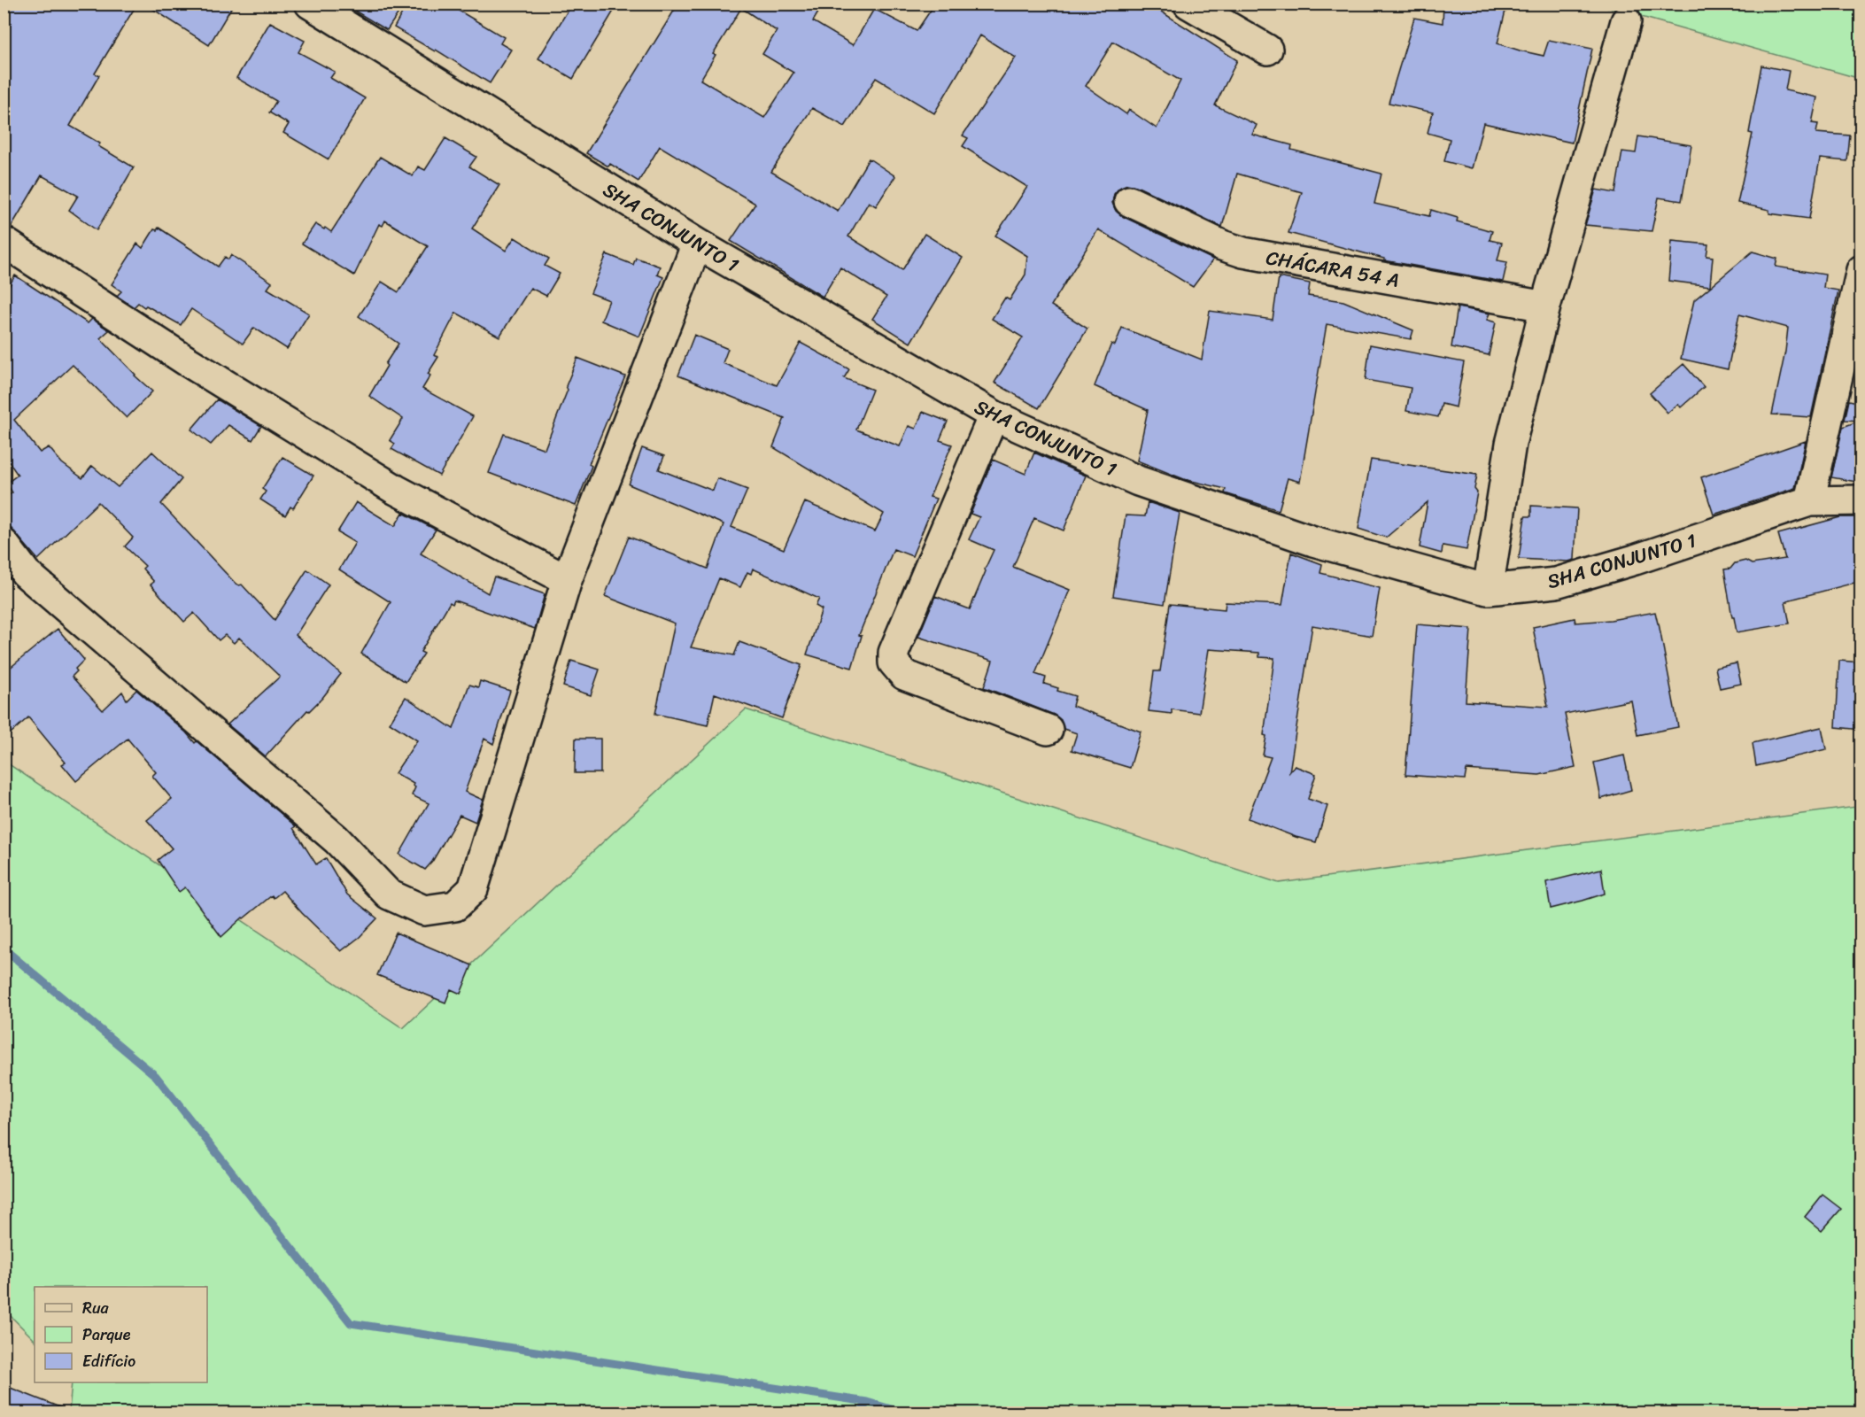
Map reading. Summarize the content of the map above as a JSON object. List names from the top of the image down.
{
  "streets": {
    "street": ["SHA CONJUNTO 1", "CHÁCARA 54 A"]
  },
  "legend": ["Rua", "Parque", "Edifício"]
}
